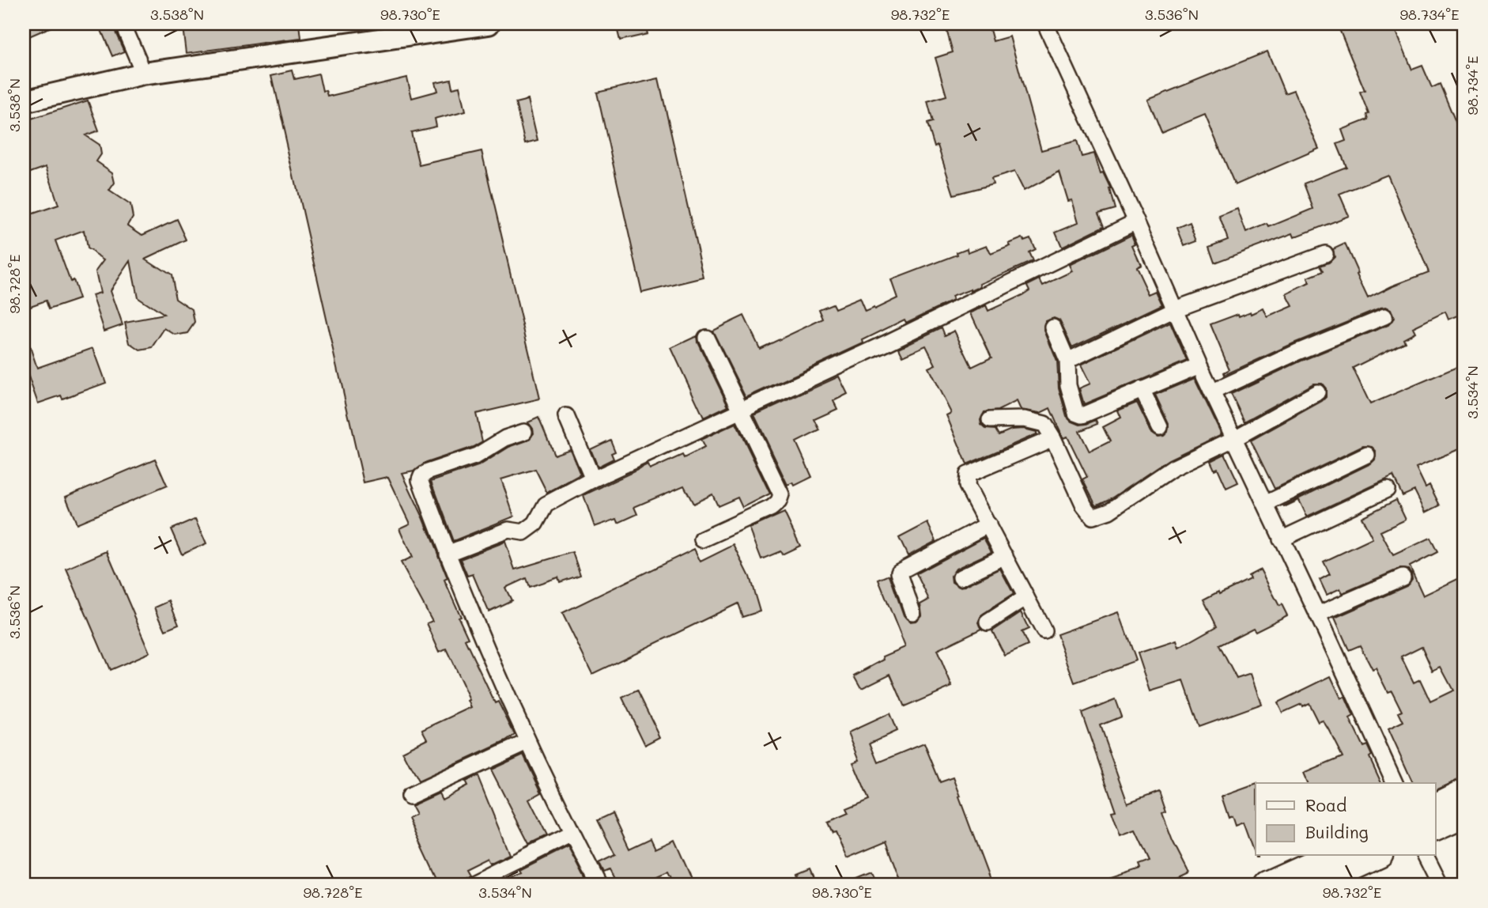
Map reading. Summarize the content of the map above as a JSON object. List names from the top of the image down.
{
  "legend": ["Road", "Building"],
  "coordinates": [
    "3.538°N",
    "98.730°E",
    "98.732°E",
    "3.536°N",
    "98.734°E",
    "98.728°E",
    "3.534°N"
  ]
}
